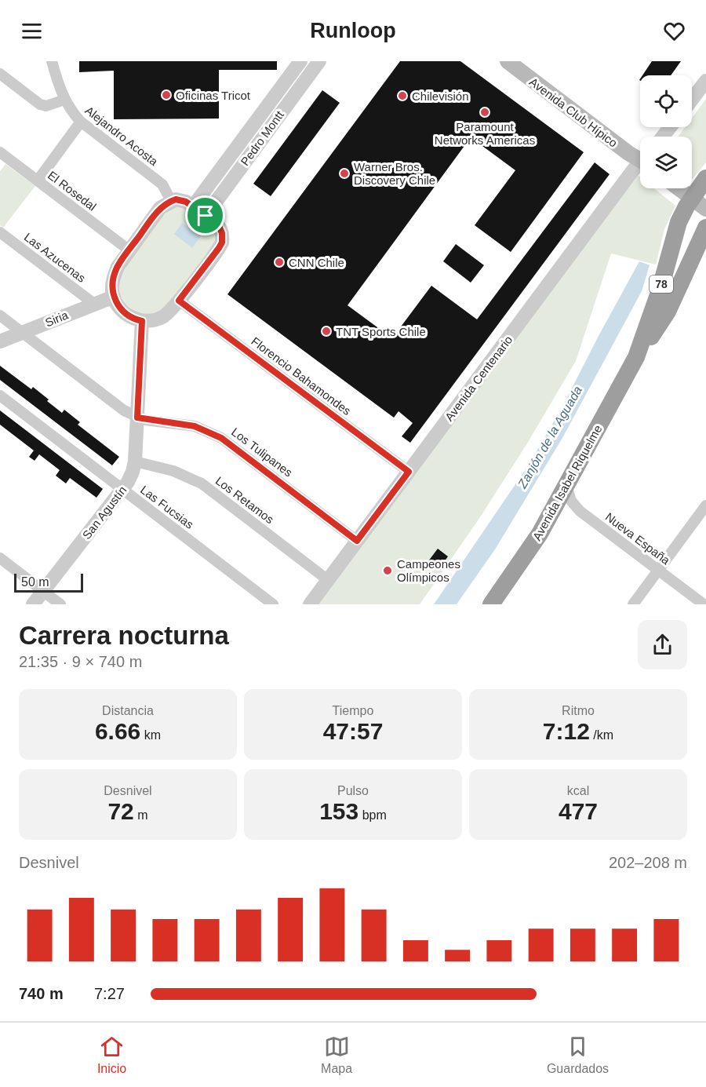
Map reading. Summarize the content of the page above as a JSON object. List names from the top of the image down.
{
  "streets": {
    "highway": ["78", "Avenida Isabel Riquelme"],
    "main road": ["Avenida Club Hípico"],
    "street": [
      "Alejandro Acosta",
      "Pedro Montt",
      "El Rosedal",
      "Las Azucenas",
      "Siria",
      "Florencio Bahamondes",
      "Avenida Centenario",
      "Los Tulipanes",
      "Los Retamos",
      "Las Fucsias",
      "San Agustín",
      "Nueva España"
    ]
  },
  "crossings": [
    ["Las Azucenas", "Siria"],
    ["Siria", "Los Tulipanes"],
    ["Florencio Bahamondes", "Avenida Centenario"],
    ["Avenida Centenario", "Los Tulipanes"],
    ["Avenida Centenario", "Los Retamos"],
    ["Los Tulipanes", "San Agustín"],
    ["Avenida Isabel Riquelme", "Nueva España"],
    ["Los Retamos", "San Agustín"],
    ["Las Fucsias", "San Agustín"]
  ],
  "water": ["Zanjón de la Aguada"],
  "places": [
    "Oficinas Tricot",
    "Chilevisión",
    "Paramount Networks Americas",
    "Warner Bros. Discovery Chile",
    "CNN Chile",
    "TNT Sports Chile",
    "Campeones Olímpicos"
  ],
  "scale_bar": "50 m",
  "page": {
    "header": "Runloop",
    "scale": "50 m",
    "heading": ["Carrera nocturna", "21:35 · 9 × 740 m"],
    "stats": [
      ["Distancia", "6.66 km"],
      ["Tiempo", "47:57"],
      ["Ritmo", "7:12 /km"],
      ["Desnivel", "72 m"],
      ["Pulso", "153 bpm"],
      ["kcal", "477"]
    ],
    "chart": ["Desnivel", "202–208 m"],
    "list": [
      {
        "name": "740 m",
        "note": "7:27"
      }
    ],
    "tabs": ["Inicio", "Mapa", "Guardados"]
  }
}
